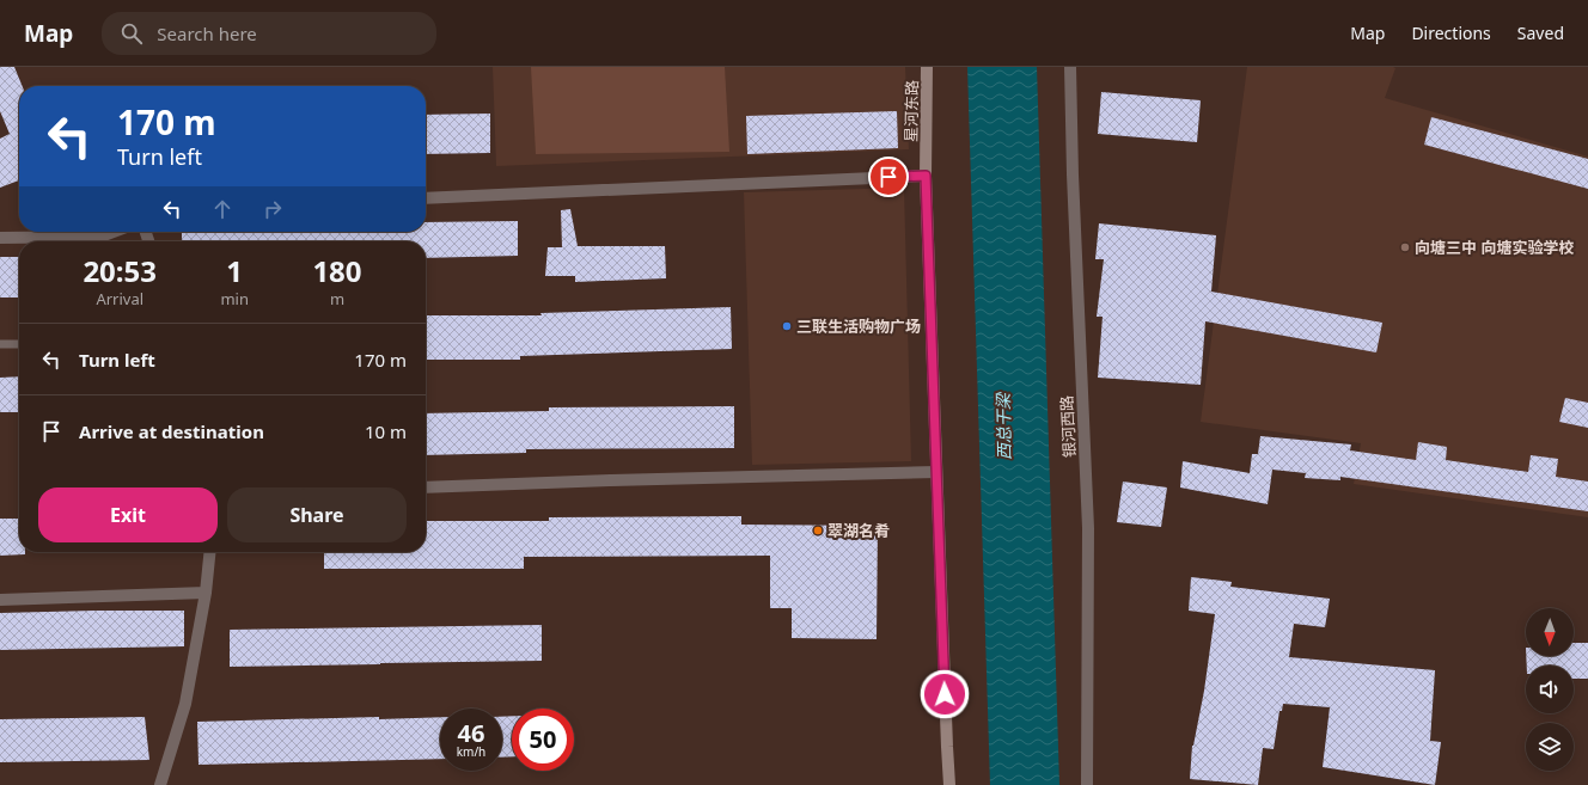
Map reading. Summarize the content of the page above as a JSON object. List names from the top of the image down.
{
  "streets": {
    "main road": ["星河东路"],
    "street": ["银河西路"]
  },
  "water": ["西总干梁"],
  "places": ["向塘三中 向塘实验学校", "三联生活购物广场", "翠湖名肴"],
  "north": "bottom",
  "page": {
    "header": "Map",
    "search": "Search here",
    "nav": ["Map", "Directions", "Saved"],
    "turn": ["170 m", "Turn left"],
    "eta": [
      "20:53",
      "Arrival",
      "1",
      "min",
      "180",
      "m"
    ],
    "list": [
      {
        "name": "Turn left",
        "value": "170 m"
      },
      {
        "name": "Arrive at destination",
        "value": "10 m"
      }
    ],
    "buttons": ["Exit", "Share"],
    "speed": "46 km/h",
    "limit": "50"
  }
}
